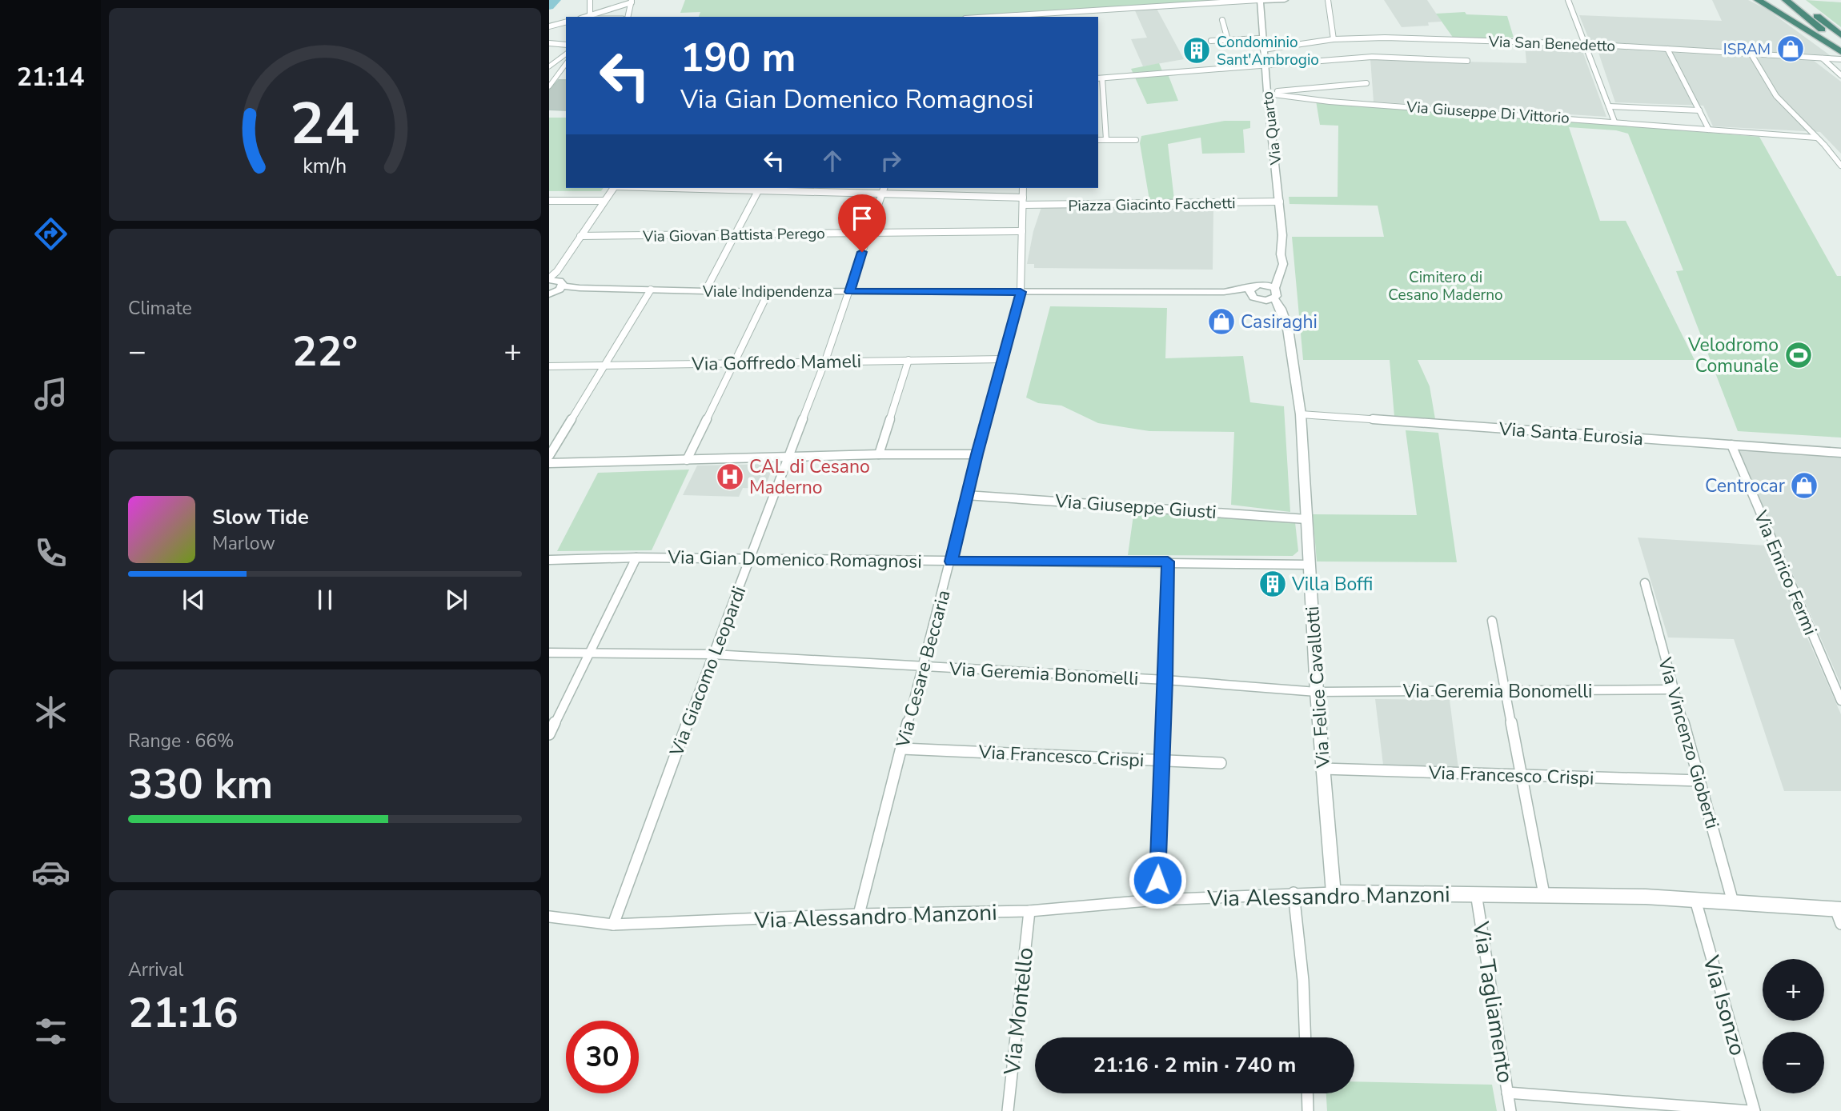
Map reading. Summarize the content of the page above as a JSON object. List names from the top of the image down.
{
  "streets": {
    "street": [
      "Via San Benedetto",
      "Via Giuseppe Di Vittorio",
      "Via Quarto",
      "Piazza Giacinto Facchetti",
      "Via Giovan Battista Perego",
      "Viale Indipendenza",
      "Via Goffredo Mameli",
      "Via Santa Eurosia",
      "Via Giuseppe Giusti",
      "Via Gian Domenico Romagnosi",
      "Via Enrico Fermi",
      "Via Cesare Beccaria",
      "Via Giacomo Leopardi",
      "Via Geremia Bonomelli",
      "Via Felice Cavallotti",
      "Via Vincenzo Gioberti",
      "Via Francesco Crispi",
      "Via Alessandro Manzoni",
      "Via Tagliamento",
      "Via Isonzo",
      "Via Montello"
    ]
  },
  "crossings": [
    ["Via San Benedetto", "Via Quarto"],
    ["Via Giuseppe Di Vittorio", "Via Quarto"],
    ["Via Quarto", "Piazza Giacinto Facchetti"],
    ["Via Quarto", "Via Felice Cavallotti"],
    ["Piazza Giacinto Facchetti", "Via Cesare Beccaria"],
    ["Piazza Giacinto Facchetti", "Via Giacomo Leopardi"],
    ["Via Giovan Battista Perego", "Via Cesare Beccaria"],
    ["Via Giovan Battista Perego", "Via Giacomo Leopardi"],
    ["Viale Indipendenza", "Via Cesare Beccaria"],
    ["Viale Indipendenza", "Via Giacomo Leopardi"],
    ["Via Goffredo Mameli", "Via Cesare Beccaria"],
    ["Via Goffredo Mameli", "Via Giacomo Leopardi"],
    ["Via Santa Eurosia", "Via Enrico Fermi"],
    ["Via Santa Eurosia", "Via Felice Cavallotti"],
    ["Via Giuseppe Giusti", "Via Cesare Beccaria"],
    ["Via Giuseppe Giusti", "Via Felice Cavallotti"],
    ["Via Gian Domenico Romagnosi", "Via Cesare Beccaria"],
    ["Via Gian Domenico Romagnosi", "Via Giacomo Leopardi"],
    ["Via Gian Domenico Romagnosi", "Via Felice Cavallotti"],
    ["Via Cesare Beccaria", "Via Geremia Bonomelli"],
    ["Via Cesare Beccaria", "Via Francesco Crispi"],
    ["Via Cesare Beccaria", "Via Alessandro Manzoni"],
    ["Via Giacomo Leopardi", "Via Geremia Bonomelli"],
    ["Via Giacomo Leopardi", "Via Alessandro Manzoni"],
    ["Via Geremia Bonomelli", "Via Felice Cavallotti"],
    ["Via Geremia Bonomelli", "Via Vincenzo Gioberti"],
    ["Via Felice Cavallotti", "Via Francesco Crispi"],
    ["Via Felice Cavallotti", "Via Alessandro Manzoni"],
    ["Via Vincenzo Gioberti", "Via Francesco Crispi"],
    ["Via Vincenzo Gioberti", "Via Alessandro Manzoni"],
    ["Via Alessandro Manzoni", "Via Tagliamento"],
    ["Via Alessandro Manzoni", "Via Isonzo"],
    ["Via Alessandro Manzoni", "Via Montello"]
  ],
  "parks": ["Cimitero di Cesano Maderno"],
  "places": {
    "shop": ["ISRAM", "Casiraghi", "Centrocar"],
    "building": ["Condominio Sant'Ambrogio", "Villa Boffi"],
    "sports": ["Velodromo Comunale"],
    "hospital": ["CAL di Cesano Maderno"]
  },
  "page": {
    "tabs": "21:14",
    "turn": ["190 m", "Via Gian Domenico Romagnosi"],
    "tile": [
      "Climate",
      ["Range · 66%", "330 km"],
      ["Arrival", "21:16"]
    ],
    "heat": ["−", "22°", "+"],
    "song": ["Slow Tide", "Marlow"],
    "map_buttons": ["+", "−"],
    "limit": "30",
    "trip": "21:16 · 2 min · 740 m",
    "gauge": ["24", "km/h"]
  }
}
